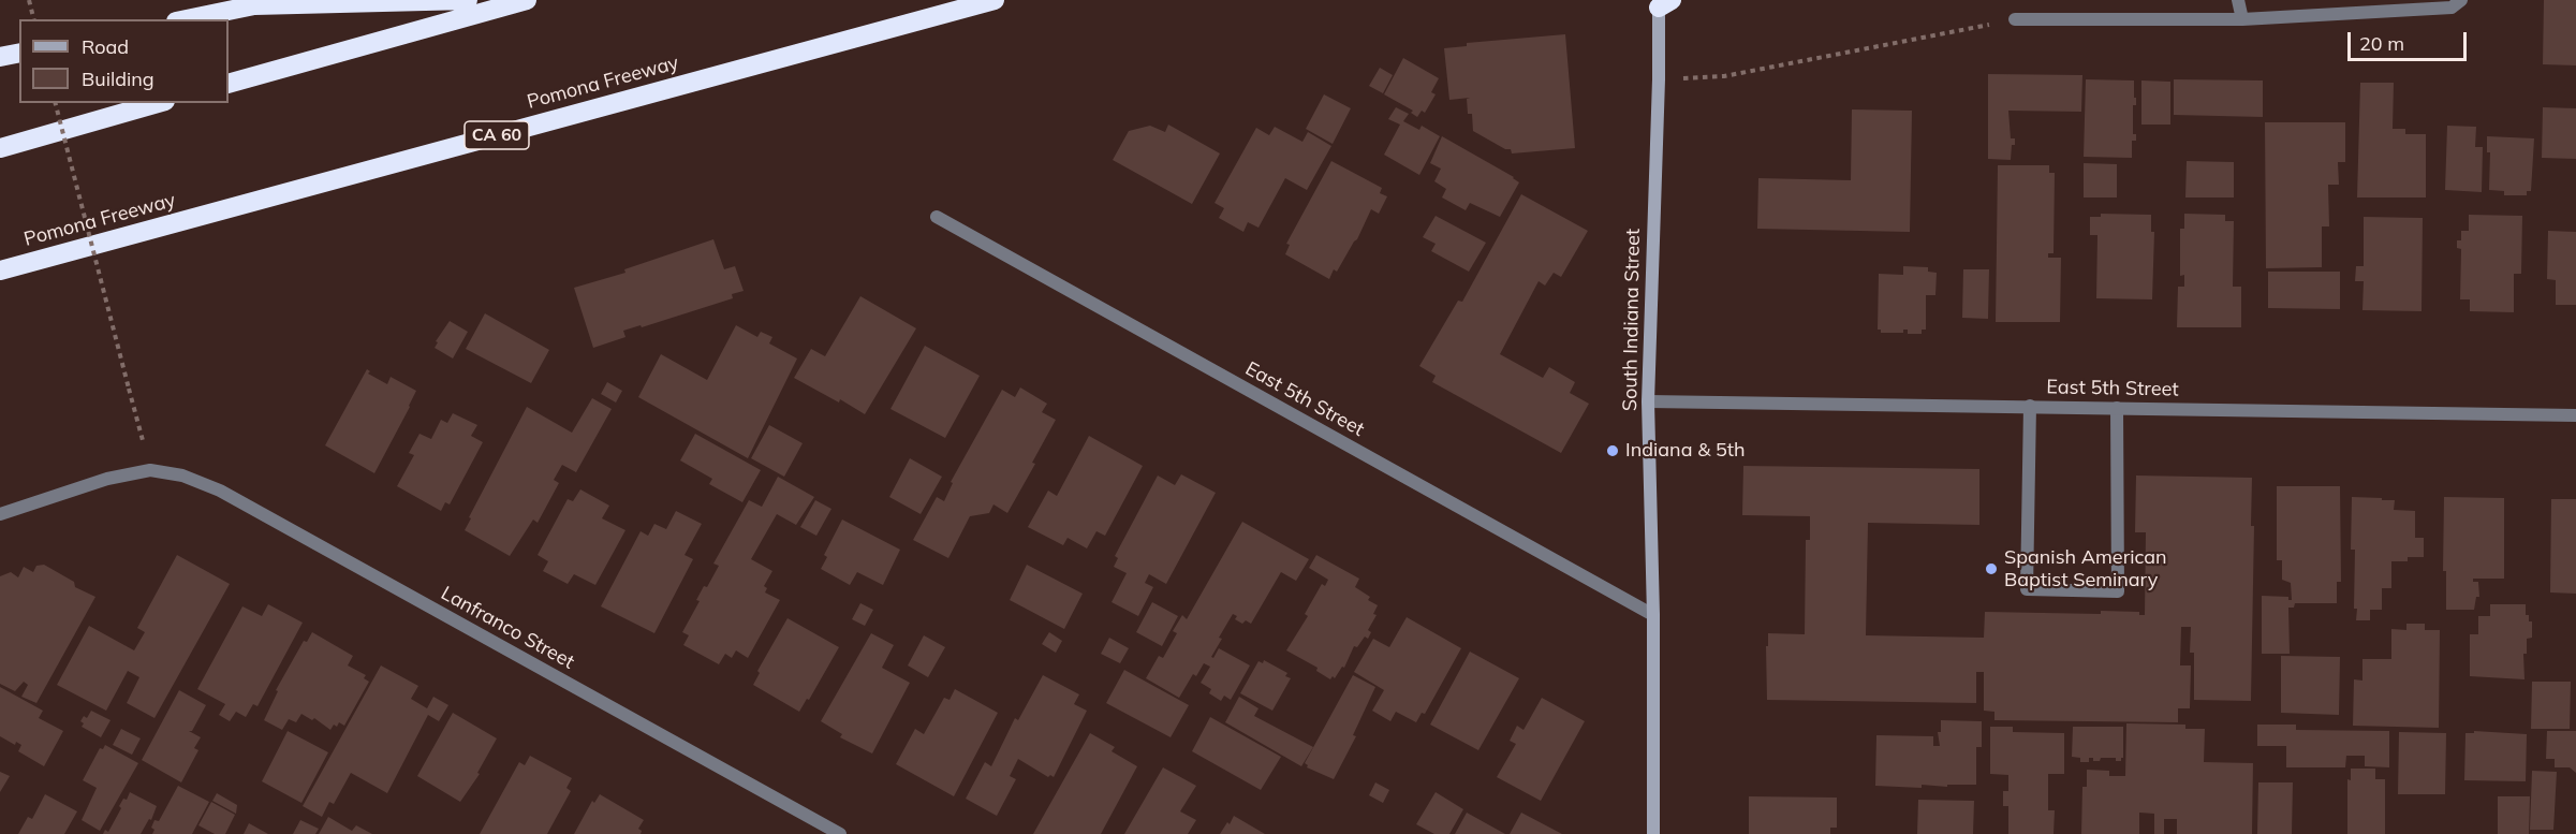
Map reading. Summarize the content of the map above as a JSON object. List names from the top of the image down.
{
  "streets": {
    "highway": ["Pomona Freeway", "CA 60"],
    "main road": ["South Indiana Street"],
    "street": ["East 5th Street", "Lanfranco Street"]
  },
  "crossings": [
    ["South Indiana Street", "East 5th Street"]
  ],
  "places": ["Indiana & 5th", "Spanish American Baptist Seminary"],
  "legend": ["Road", "Building"],
  "scale_bar": "20 m"
}
